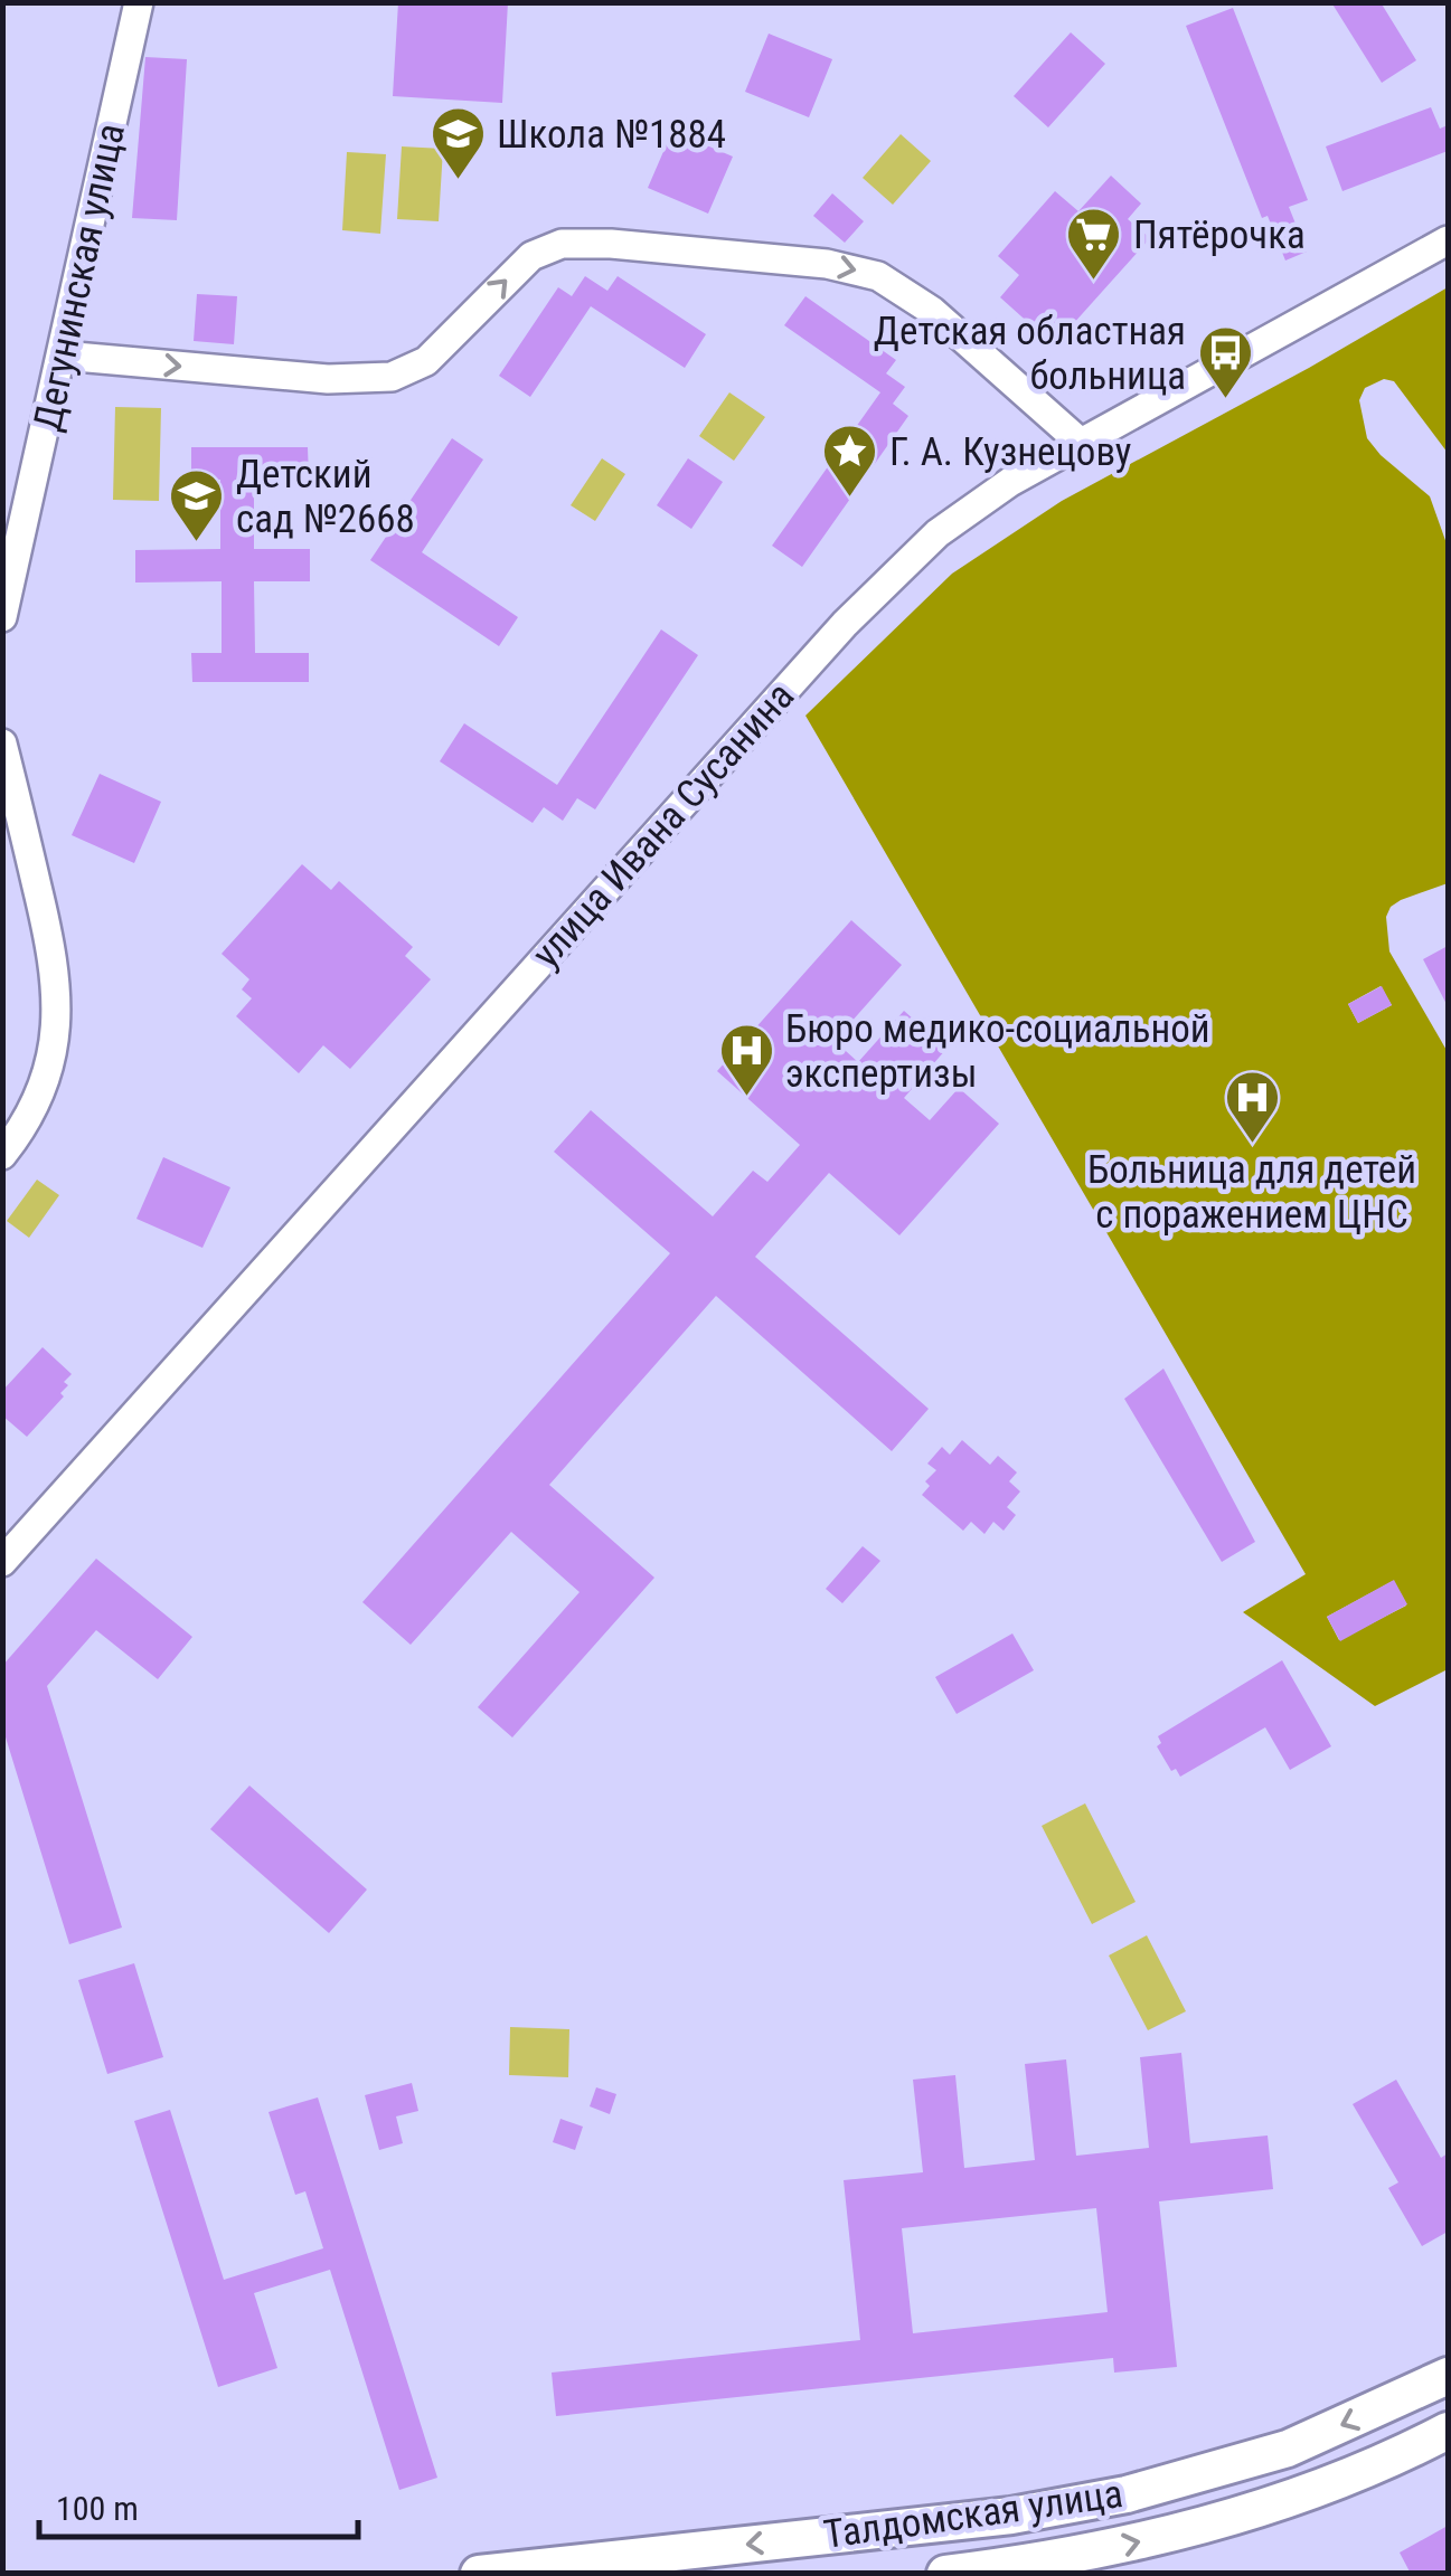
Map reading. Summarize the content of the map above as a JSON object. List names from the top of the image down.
{
  "streets": {
    "main road": ["Талдомская улица"],
    "street": ["Дегунинская улица", "улица Ивана Сусанина"]
  },
  "places": {
    "school or university": ["Школа №1884", "Детский сад №2668"],
    "supermarket": ["Пятёрочка"],
    "bus stop": ["Детская областная больница"],
    "place": ["Г. А. Кузнецову"],
    "hospital": ["Бюро медико-социальной экспертизы", "Больница для детей с поражением ЦНС"]
  },
  "scale_bar": "100 m"
}
